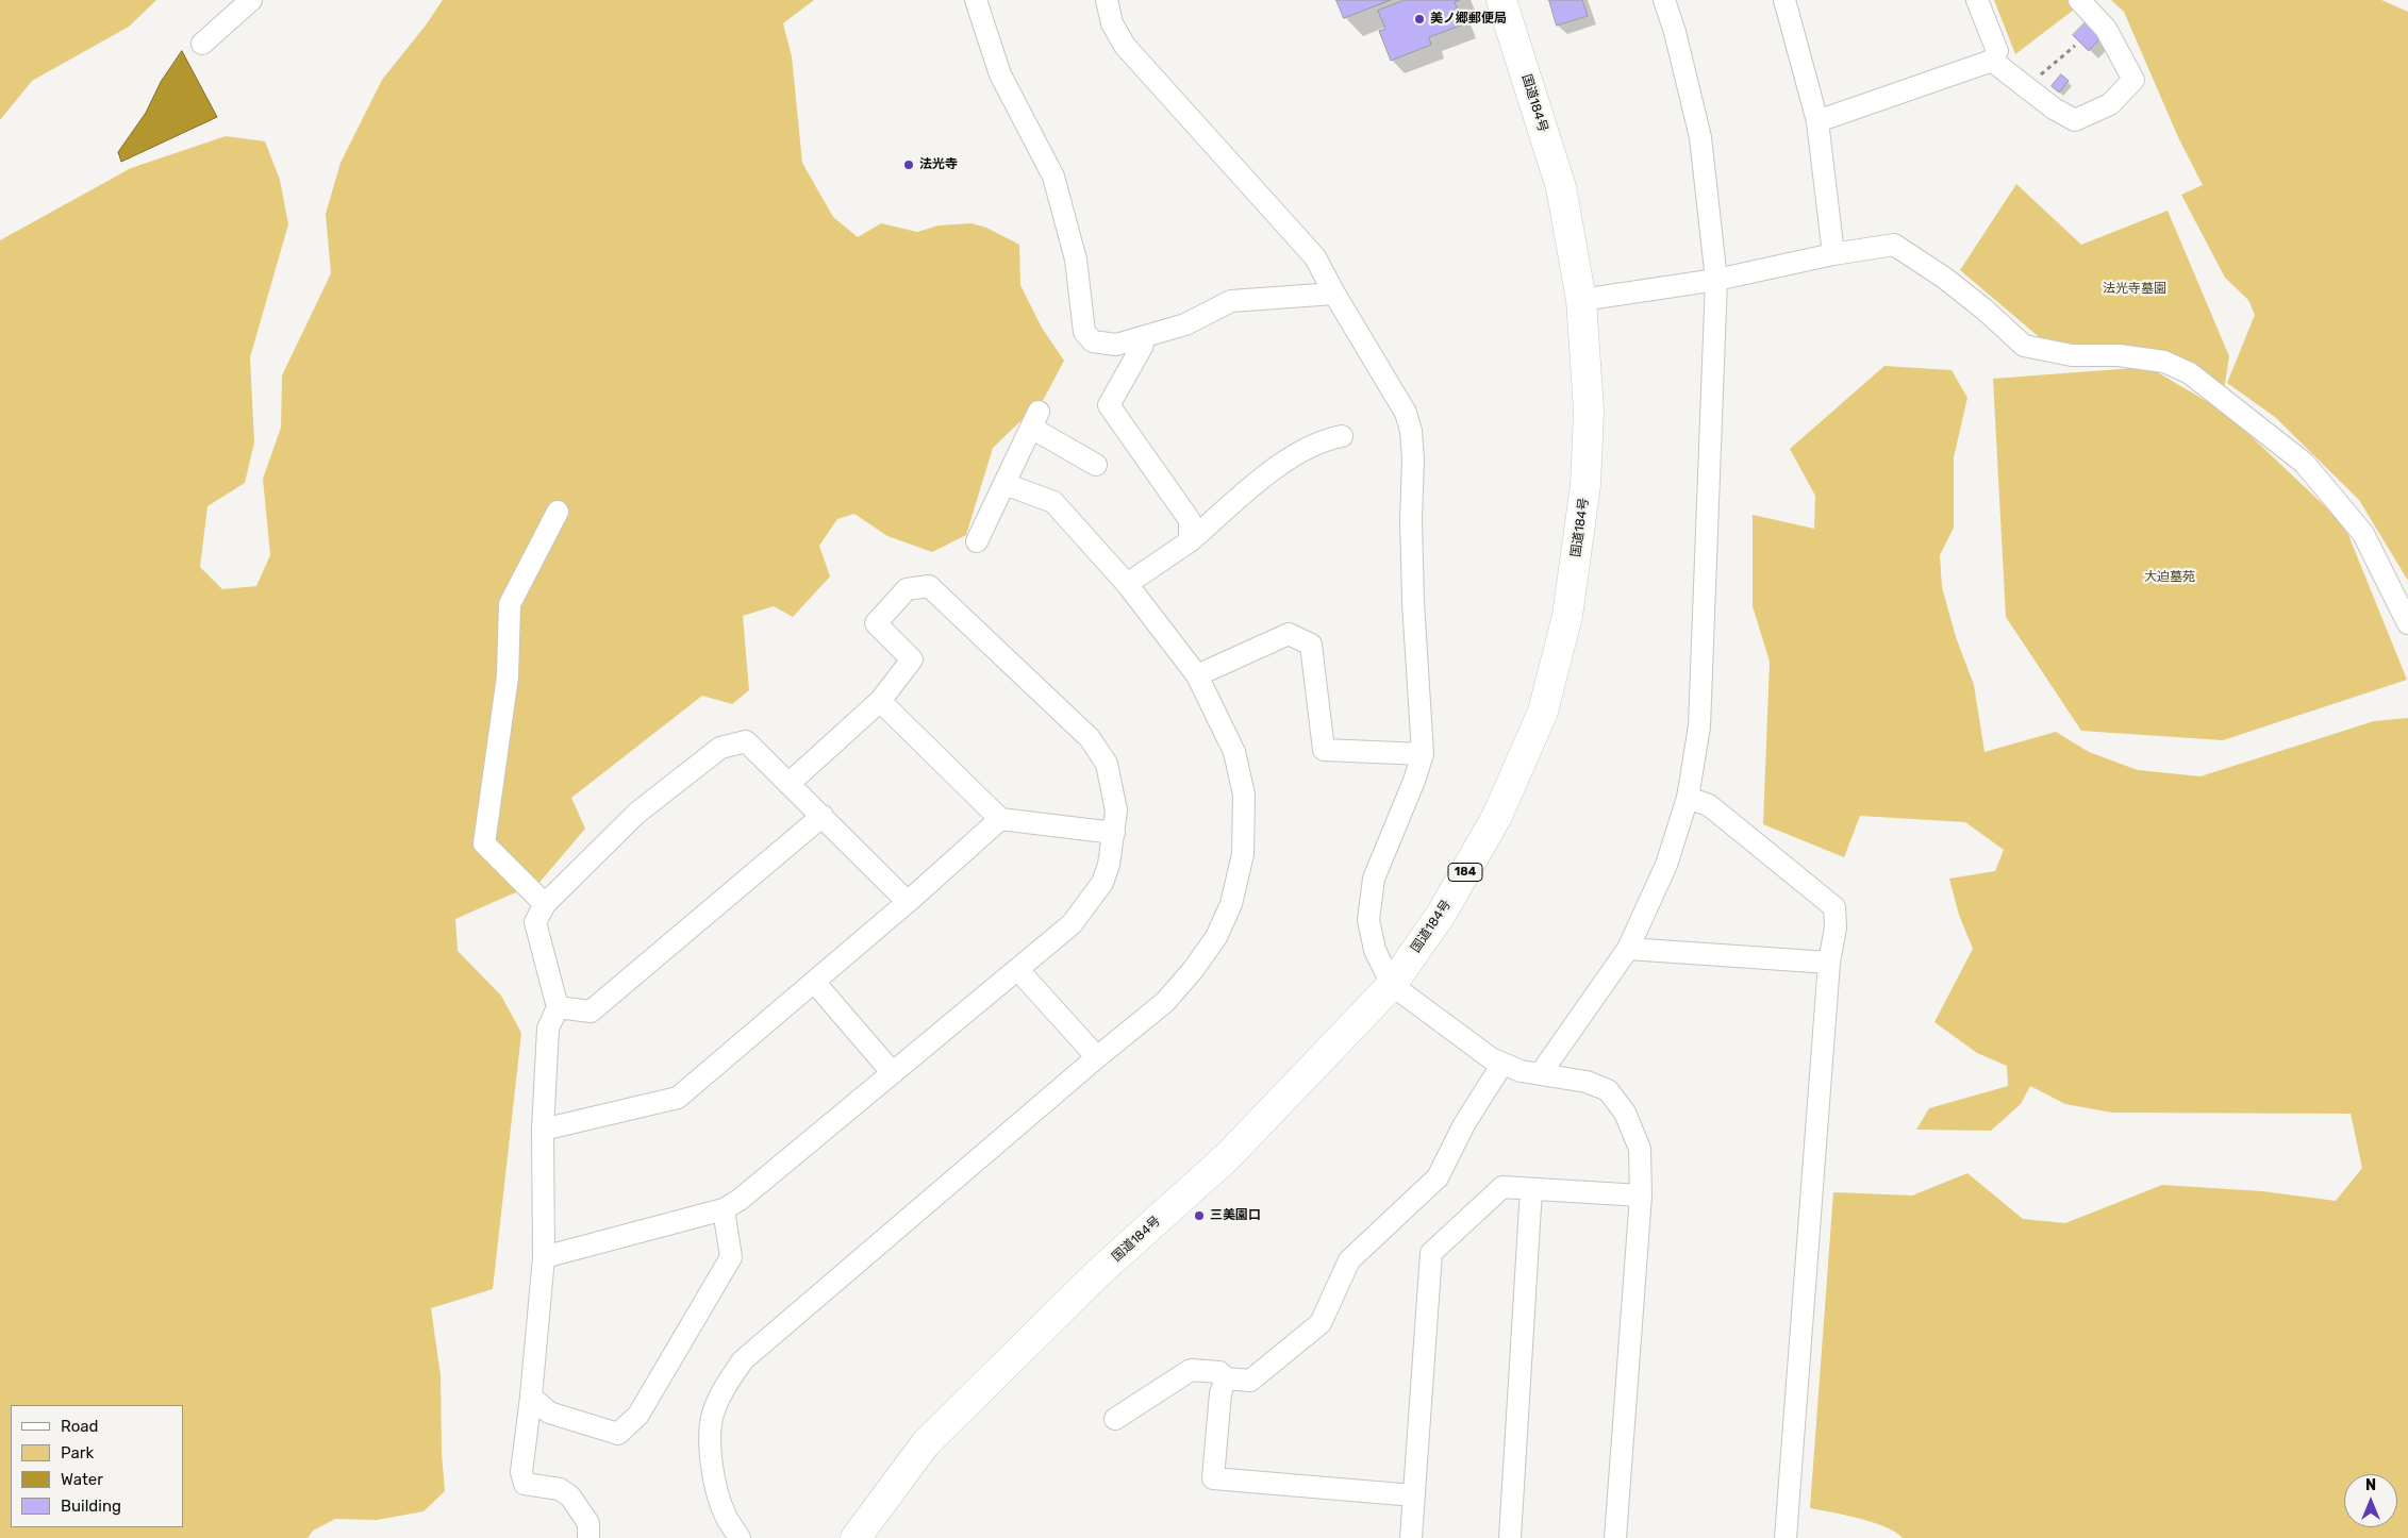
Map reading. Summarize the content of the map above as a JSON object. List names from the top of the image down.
{
  "streets": {
    "highway": ["国道184号", "184"]
  },
  "parks": ["法光寺墓園", "大迫墓苑"],
  "places": ["美ノ郷郵便局", "法光寺", "三美園口"],
  "legend": [
    "Road",
    "Park",
    "Water",
    "Building"
  ],
  "north": "top"
}
